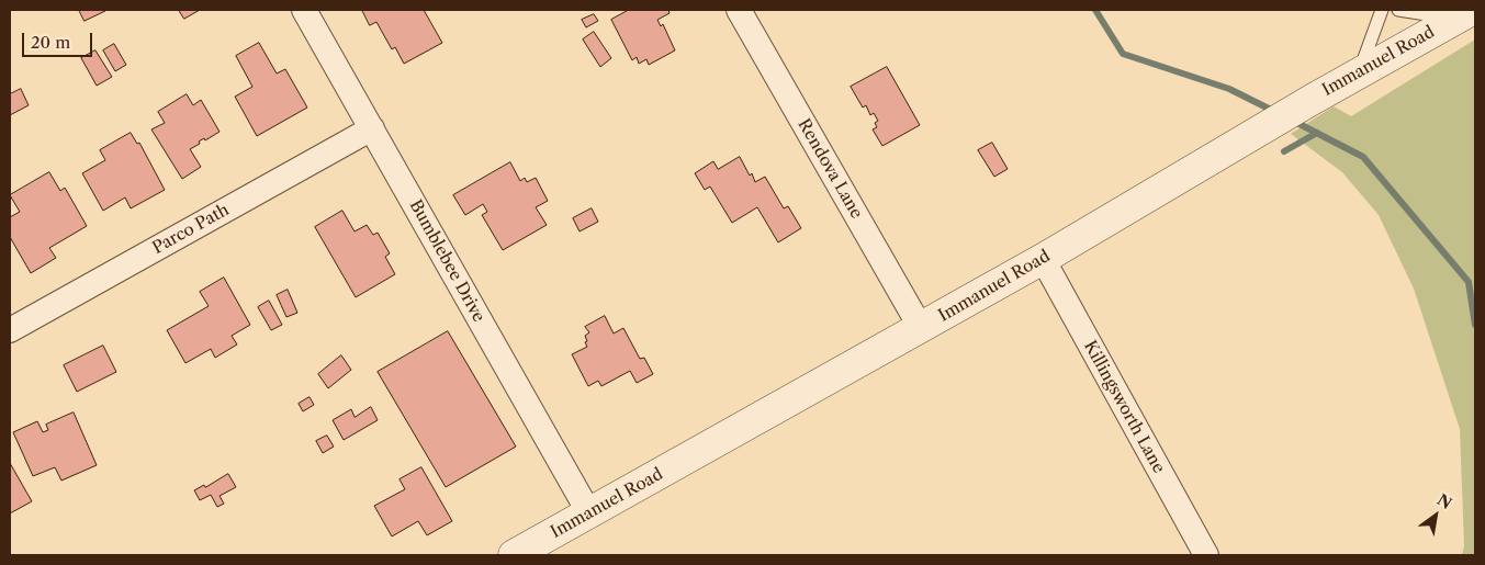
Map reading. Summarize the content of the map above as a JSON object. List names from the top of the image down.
{
  "streets": {
    "street": [
      "Immanuel Road",
      "Rendova Lane",
      "Parco Path",
      "Bumblebee Drive",
      "Killingsworth Lane"
    ]
  },
  "crossings": [
    ["Immanuel Road", "Rendova Lane"],
    ["Immanuel Road", "Bumblebee Drive"],
    ["Immanuel Road", "Killingsworth Lane"],
    ["Parco Path", "Bumblebee Drive"]
  ],
  "scale_bar": "20 m",
  "north": "top right"
}
